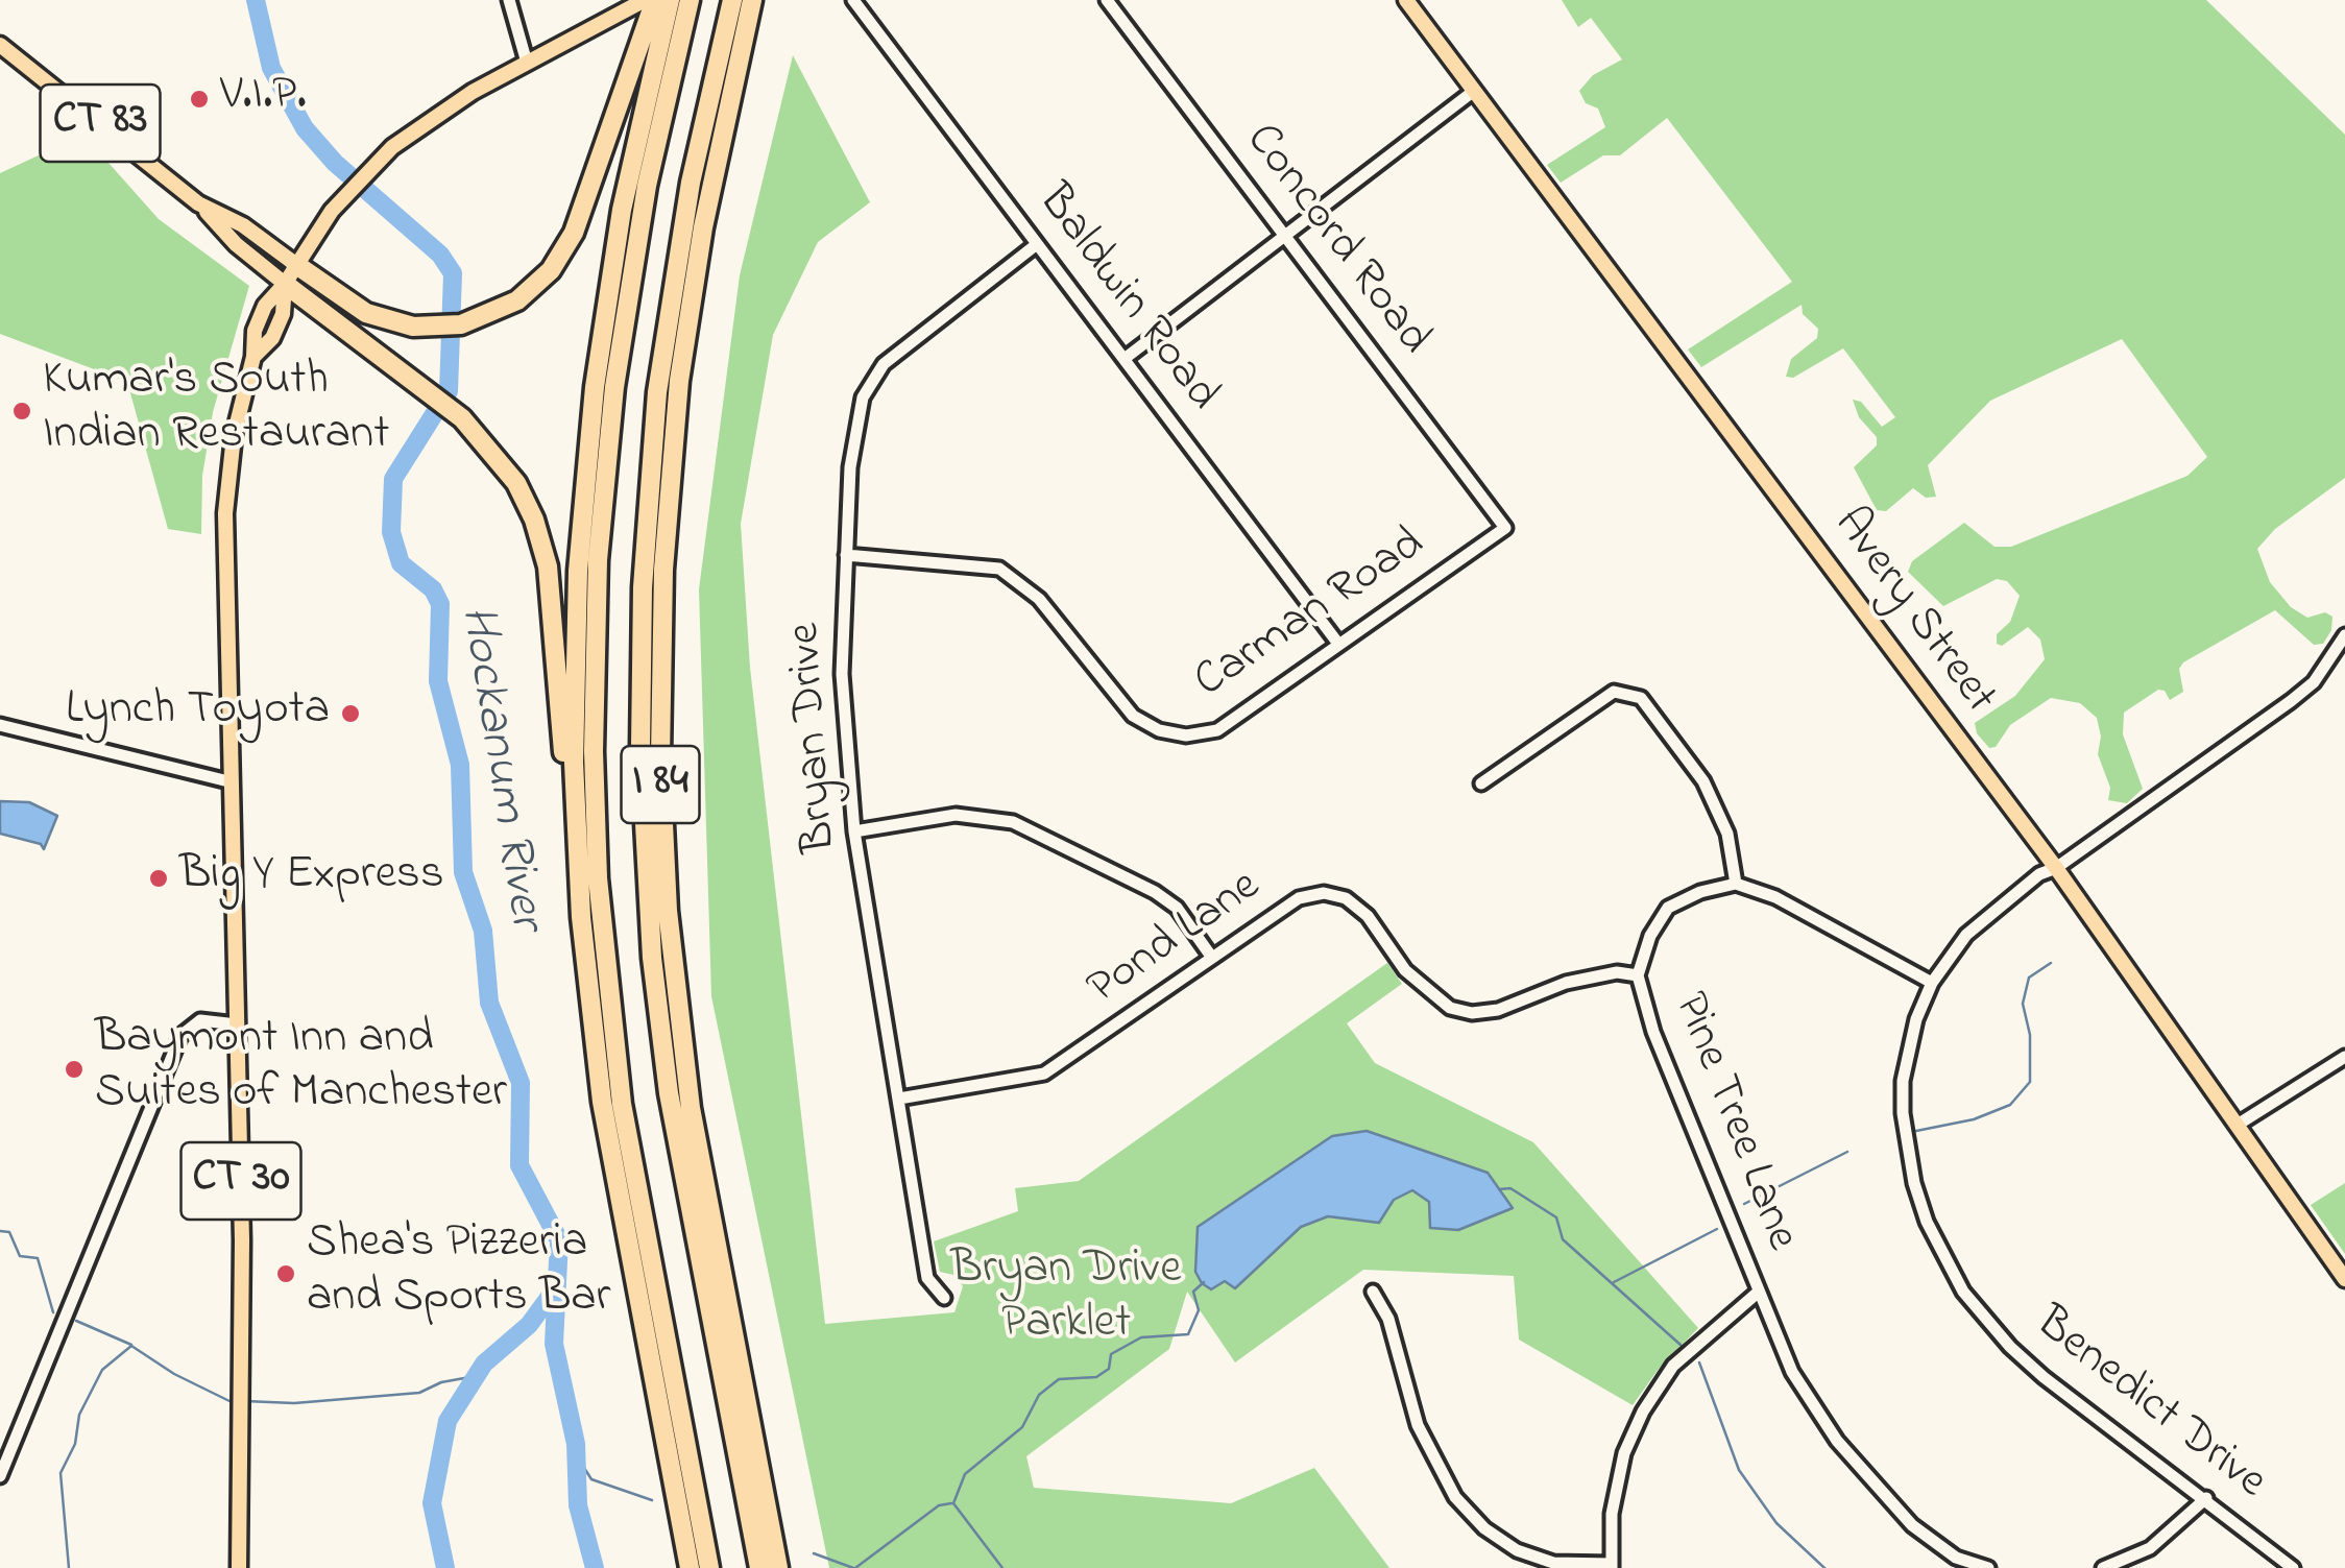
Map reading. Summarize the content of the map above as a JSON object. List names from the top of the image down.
{
  "streets": {
    "highway": ["I 84"],
    "main road": ["CT 83", "Avery Street", "CT 30"],
    "street": [
      "Concord Road",
      "Baldwin Road",
      "Carman Road",
      "Bryan Drive",
      "Pond Lane",
      "Pine Tree Lane",
      "Benedict Drive"
    ]
  },
  "crossings": [
    ["CT 83", "CT 30"],
    ["Concord Road", "Carman Road"],
    ["Baldwin Road", "Carman Road"],
    ["Baldwin Road", "Bryan Drive"],
    ["Avery Street", "Benedict Drive"],
    ["Carman Road", "Bryan Drive"],
    ["Bryan Drive", "Pond Lane"],
    ["Pond Lane", "Pine Tree Lane"]
  ],
  "water": ["Hockanum River"],
  "parks": ["Bryan Drive Parklet"],
  "places": [
    "V.I.P.",
    "Kumar's South Indian Restaurant",
    "Lynch Toyota",
    "Big Y Express",
    "Baymont Inn and Suites of Manchester",
    "Shea's Pizzeria and Sports Bar"
  ]
}
